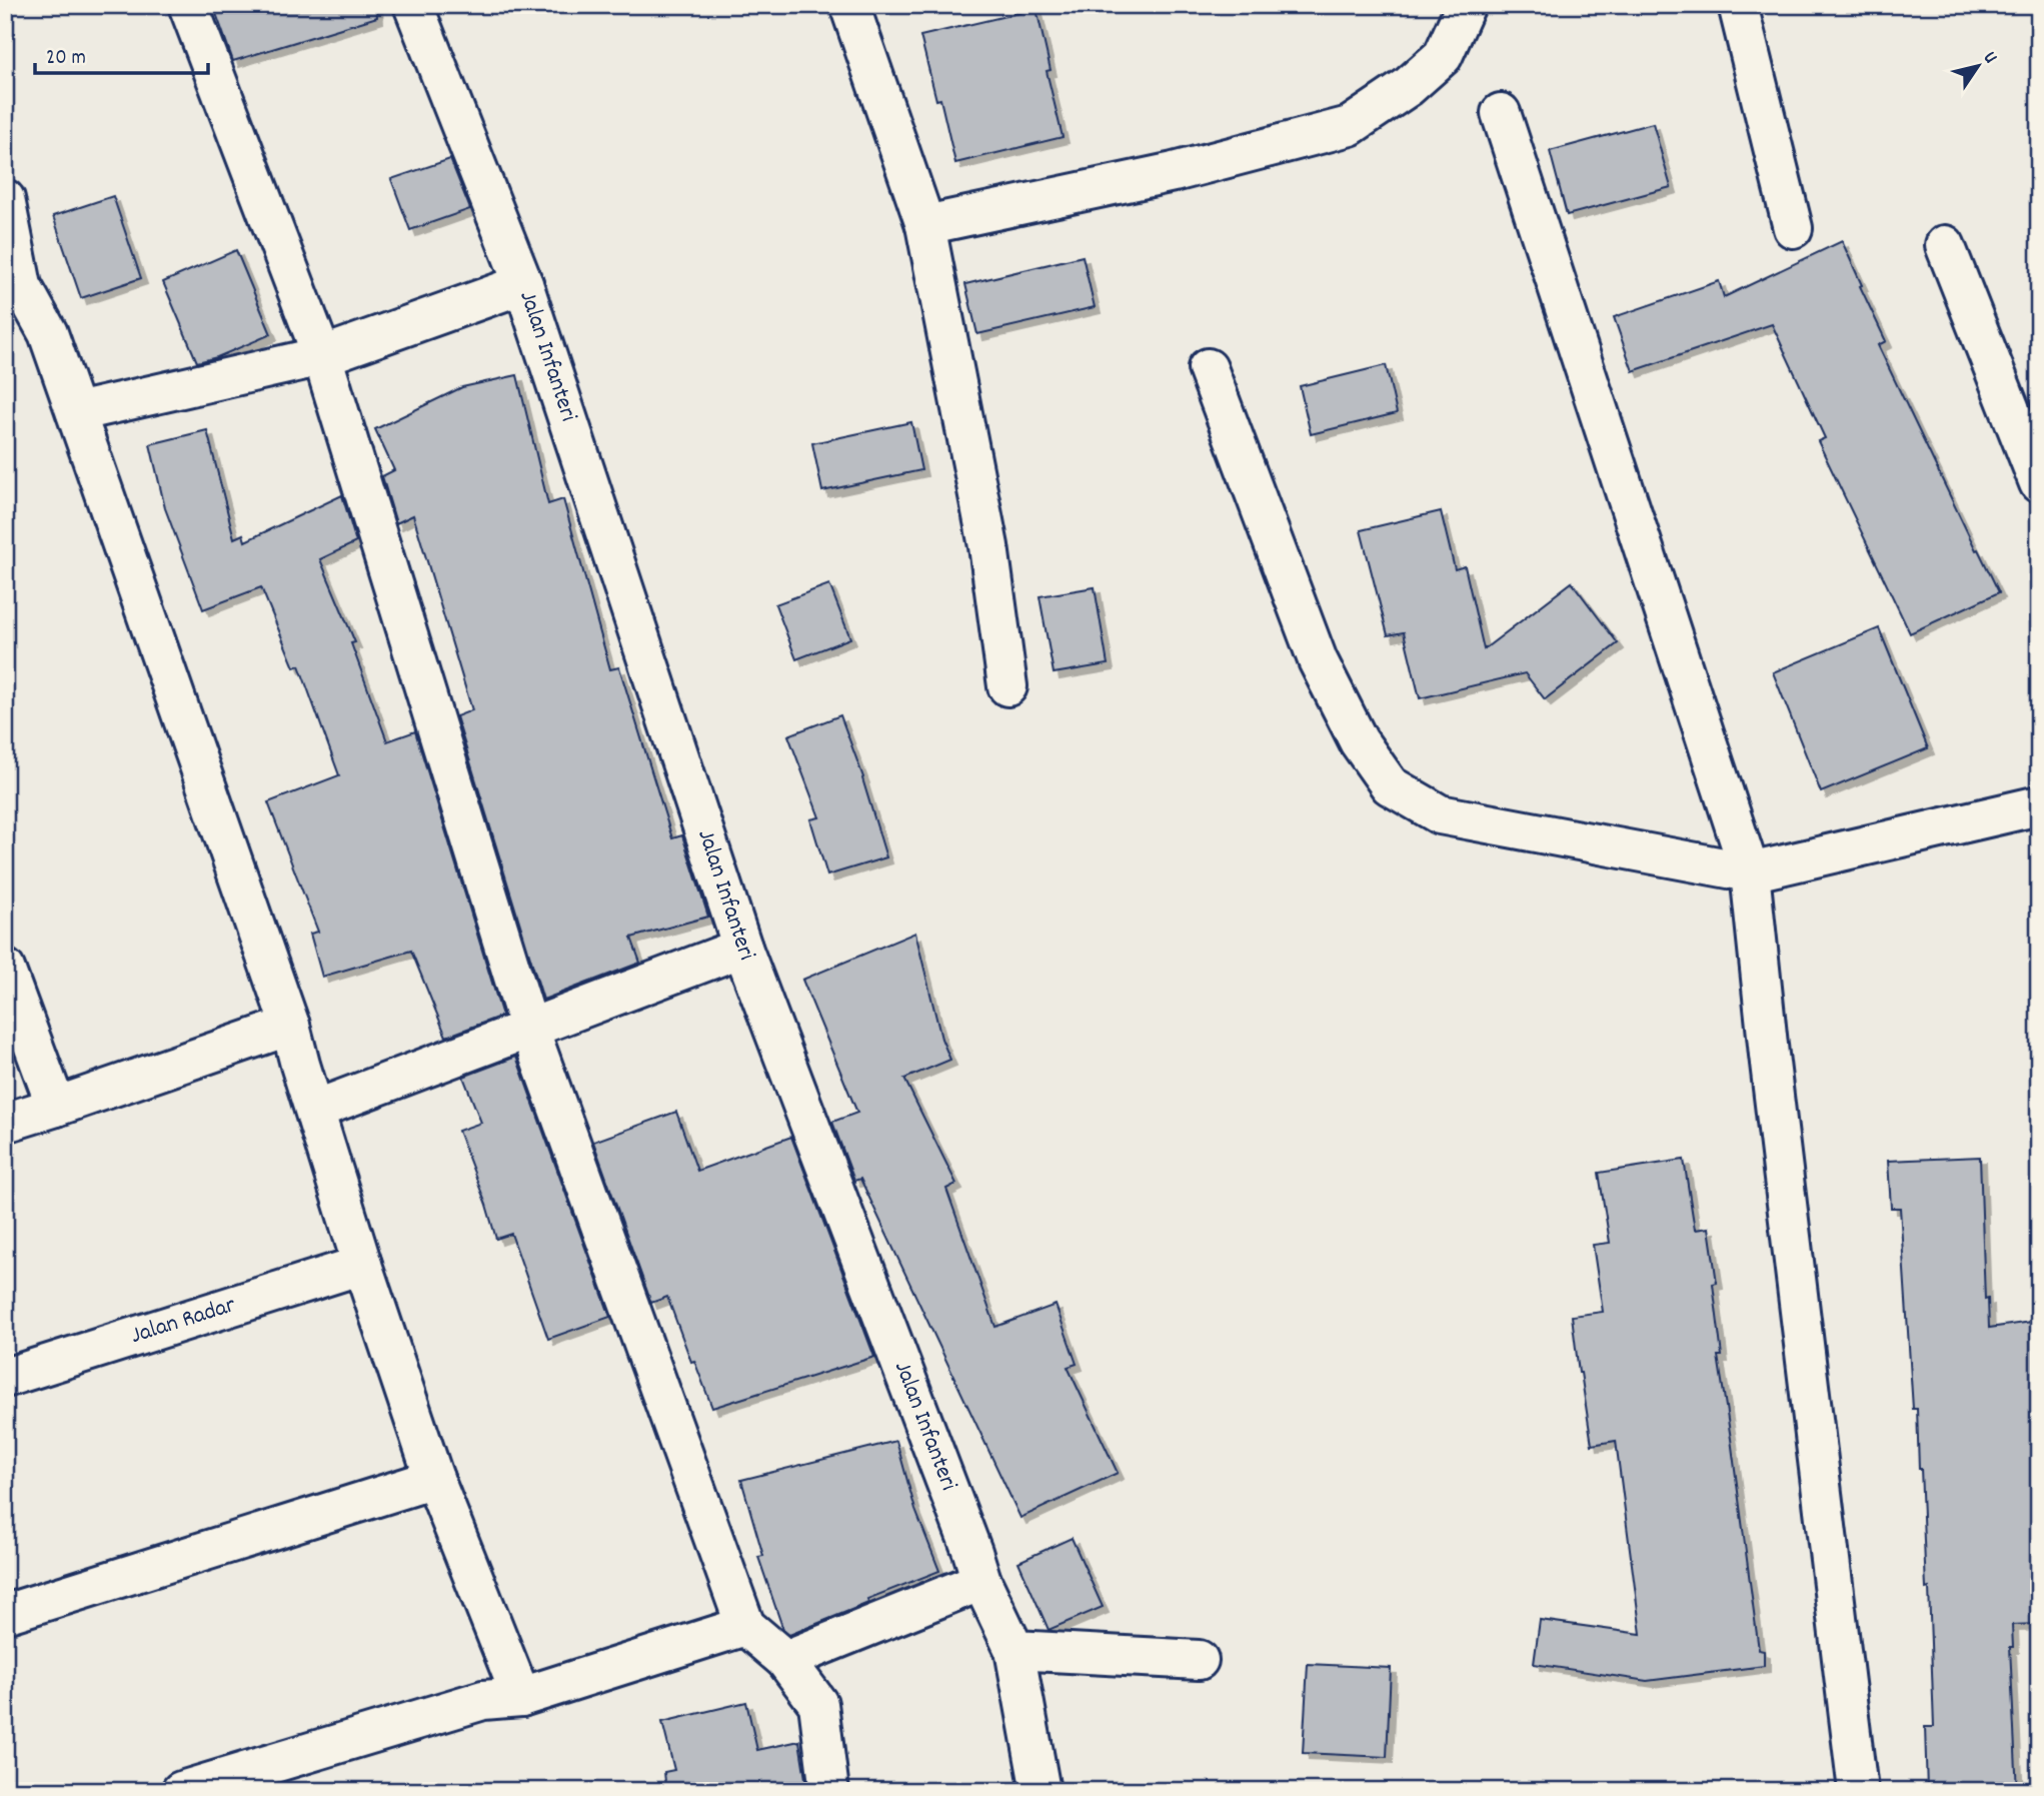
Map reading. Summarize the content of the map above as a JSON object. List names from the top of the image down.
{
  "streets": {
    "street": ["Jalan Infanteri", "Jalan Radar"]
  },
  "scale_bar": "20 m",
  "north": "top right"
}
